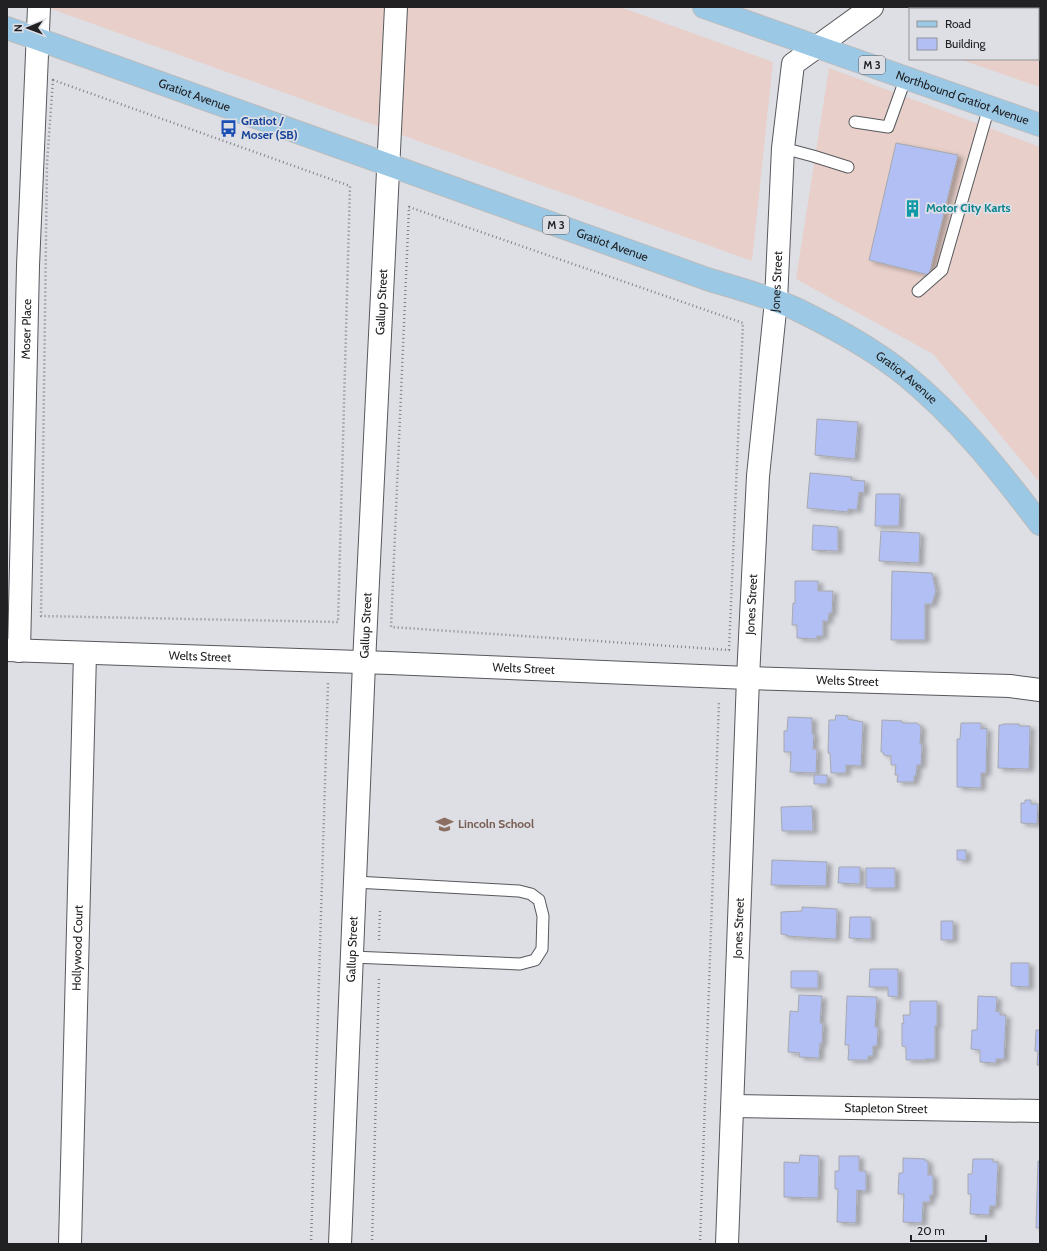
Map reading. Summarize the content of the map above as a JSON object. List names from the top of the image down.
{
  "streets": {
    "main road": ["M 3", "Gratiot Avenue", "Northbound Gratiot Avenue"],
    "street": [
      "Jones Street",
      "Gallup Street",
      "Moser Place",
      "Welts Street",
      "Hollywood Court",
      "Stapleton Street"
    ]
  },
  "crossings": [
    ["Gratiot Avenue", "Jones Street"],
    ["Gratiot Avenue", "Gallup Street"],
    ["Gratiot Avenue", "Moser Place"],
    ["Northbound Gratiot Avenue", "Jones Street"],
    ["Jones Street", "Welts Street"],
    ["Jones Street", "Stapleton Street"],
    ["Gallup Street", "Welts Street"],
    ["Moser Place", "Welts Street"],
    ["Welts Street", "Hollywood Court"]
  ],
  "places": {
    "bus stop": ["Gratiot / Moser (SB)"],
    "building": ["Motor City Karts"],
    "school or university": ["Lincoln School"]
  },
  "legend": ["Road", "Building"],
  "scale_bar": "20 m",
  "north": "left"
}
